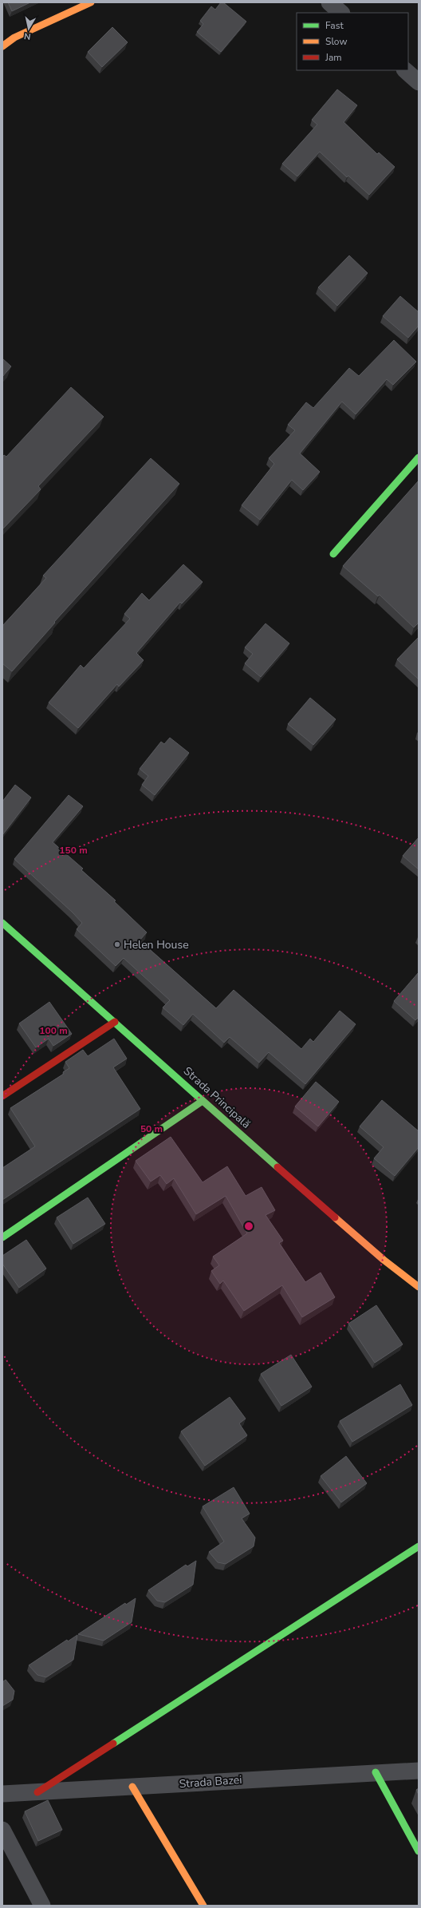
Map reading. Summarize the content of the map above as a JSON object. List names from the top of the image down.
{
  "streets": {
    "street": ["Strada Principală", "Strada Bazei"]
  },
  "places": ["Helen House"],
  "legend": ["Fast", "Slow", "Jam"],
  "north": "bottom",
  "rings": ["150 m", "100 m", "50 m"]
}
